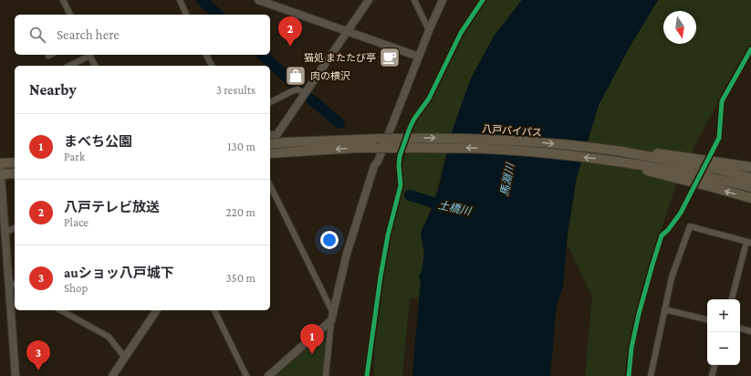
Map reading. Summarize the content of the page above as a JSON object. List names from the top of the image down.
{
  "streets": {
    "highway": ["八戸バイパス"]
  },
  "water": ["馬淵川", "土橋川"],
  "places": {
    "cafe": ["猫処 またたび亭"],
    "shop": ["肉の横沢"]
  },
  "north": "bottom",
  "page": {
    "search": "Search here",
    "pins": ["2", "1", "3"],
    "heading": ["Nearby", "3 results"],
    "list": [
      {
        "mark": "1",
        "name": "まべち公園",
        "note": "Park",
        "value": "130 m"
      },
      {
        "mark": "2",
        "name": "八戸テレビ放送",
        "note": "Place",
        "value": "220 m"
      },
      {
        "mark": "3",
        "name": "auショッ八戸城下",
        "note": "Shop",
        "value": "350 m"
      }
    ],
    "map_buttons": ["+", "−"]
  }
}
